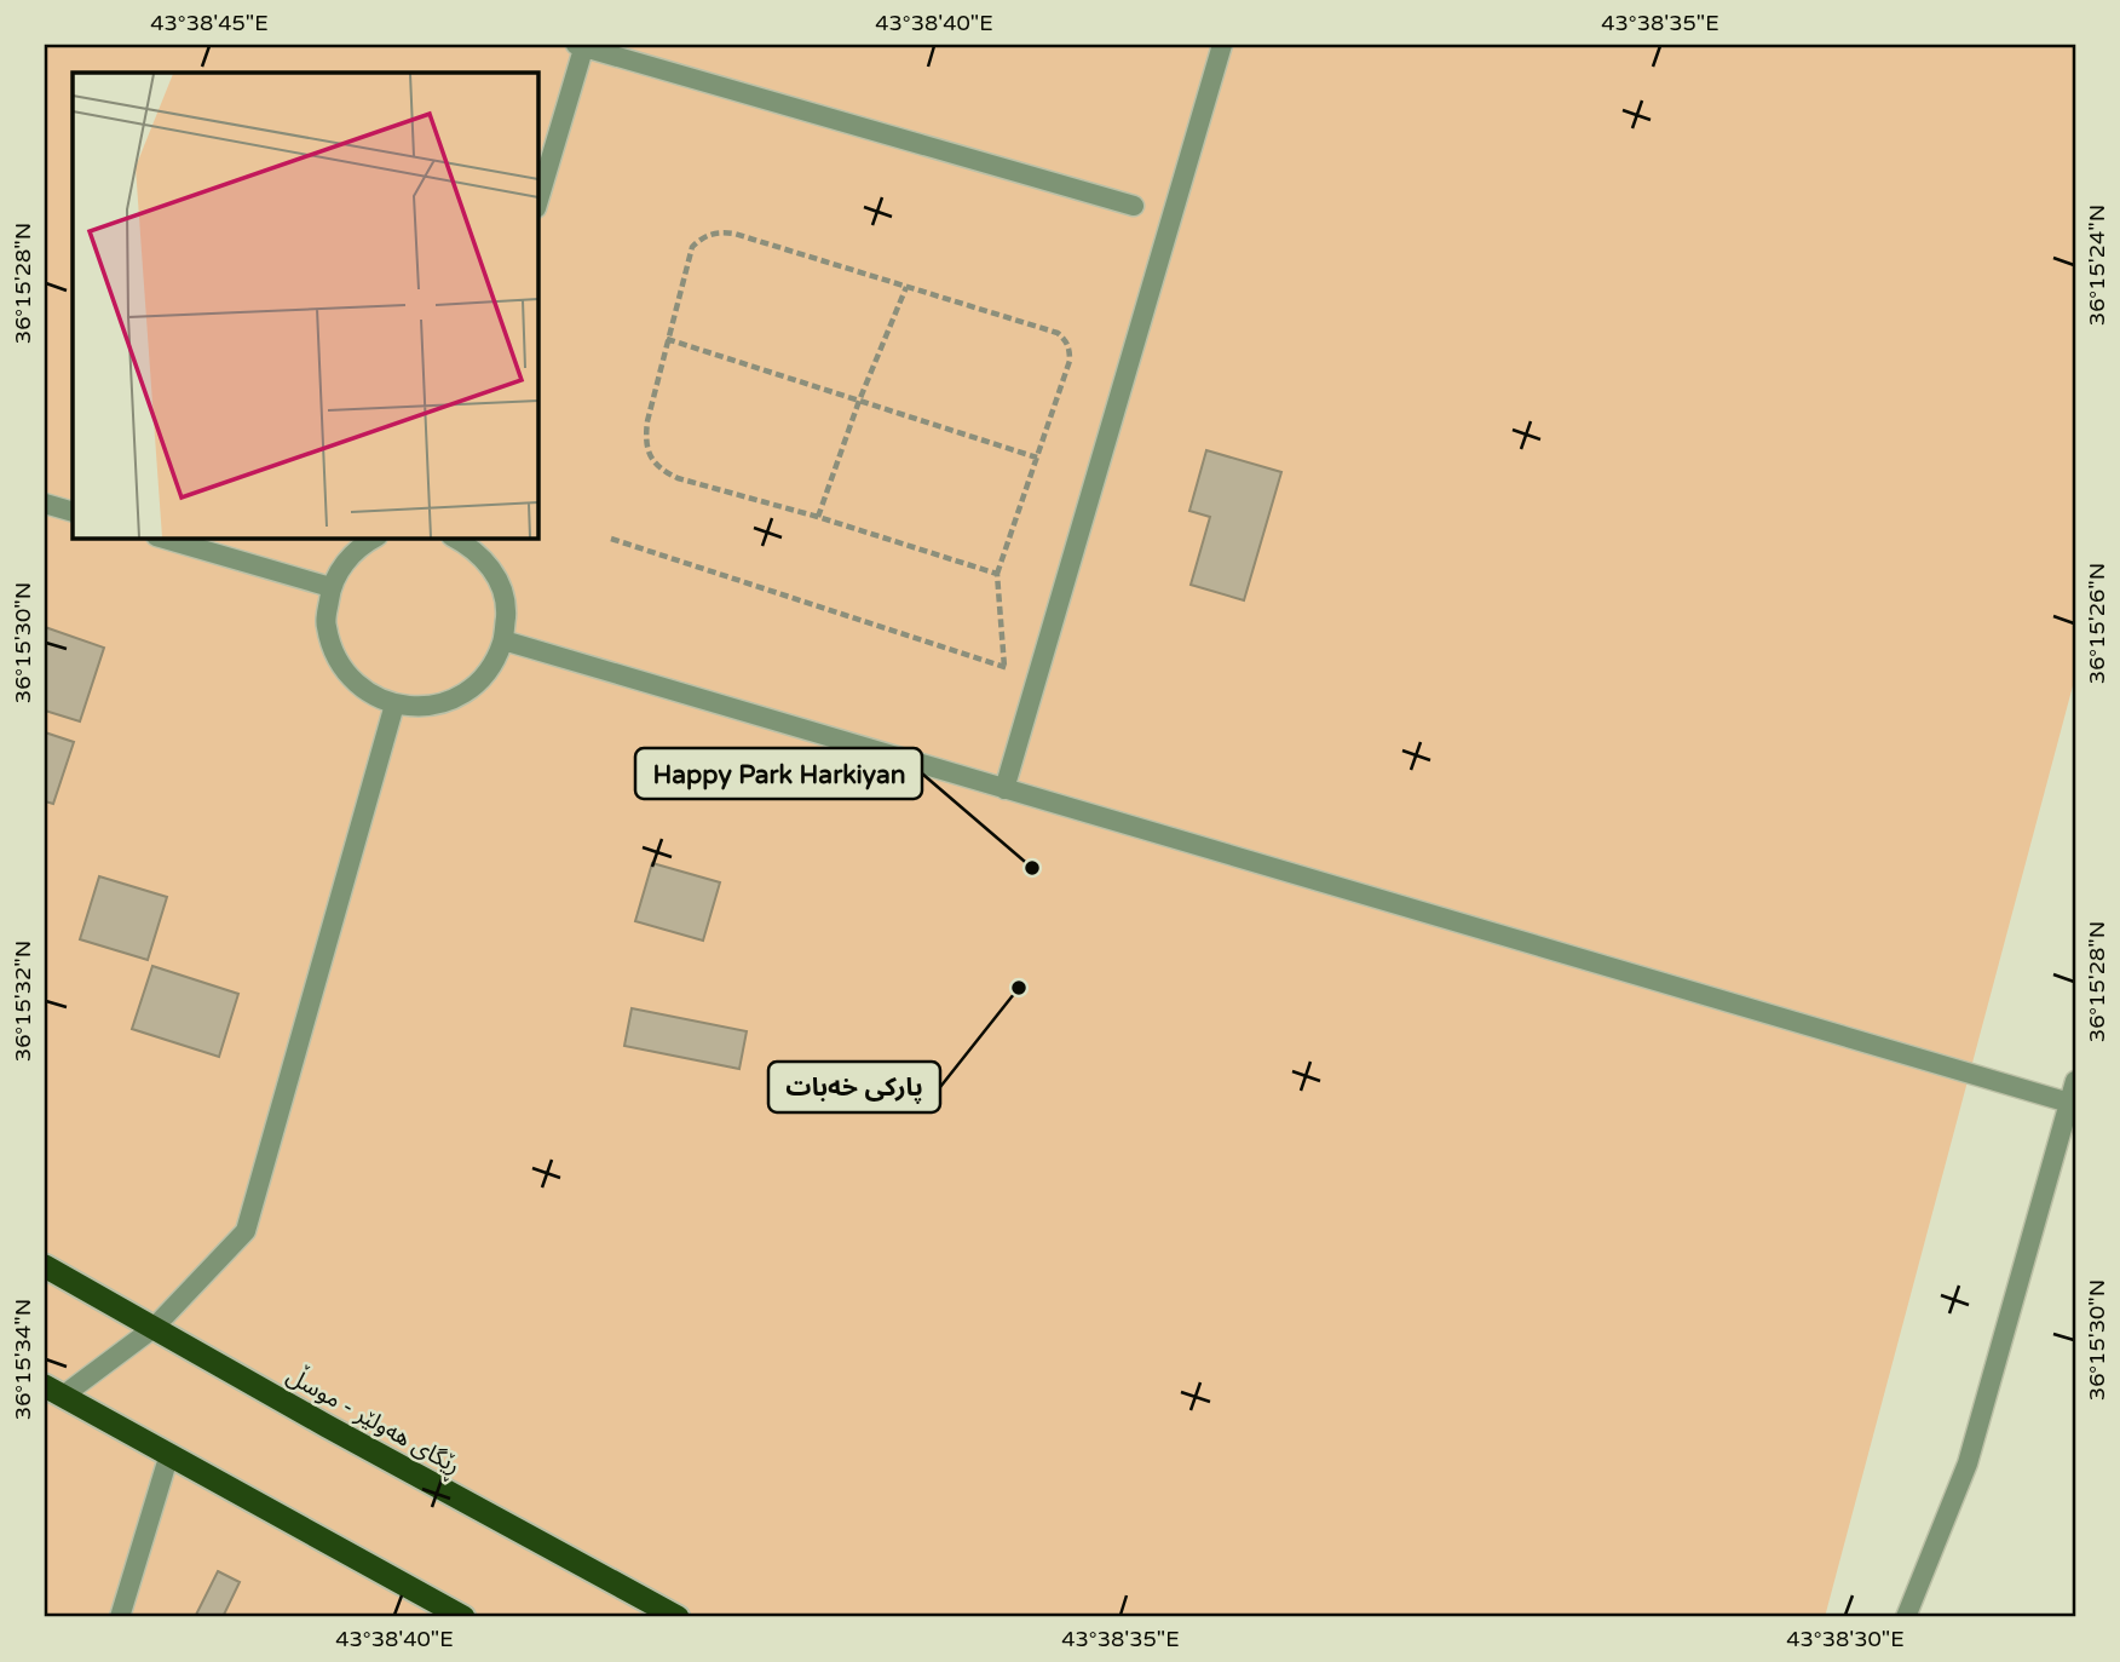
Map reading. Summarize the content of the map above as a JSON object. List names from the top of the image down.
{
  "streets": {
    "highway": ["ڕێگای هەولێر - موسڵ"]
  },
  "places": ["Happy Park Harkiyan", "پارکی خەبات"],
  "coordinates": [
    "43°38'45\"E",
    "43°38'40\"E",
    "43°38'35\"E",
    "36°15'24\"N",
    "36°15'28\"N",
    "36°15'26\"N",
    "36°15'30\"N",
    "36°15'32\"N",
    "36°15'34\"N",
    "43°38'30\"E"
  ]
}
